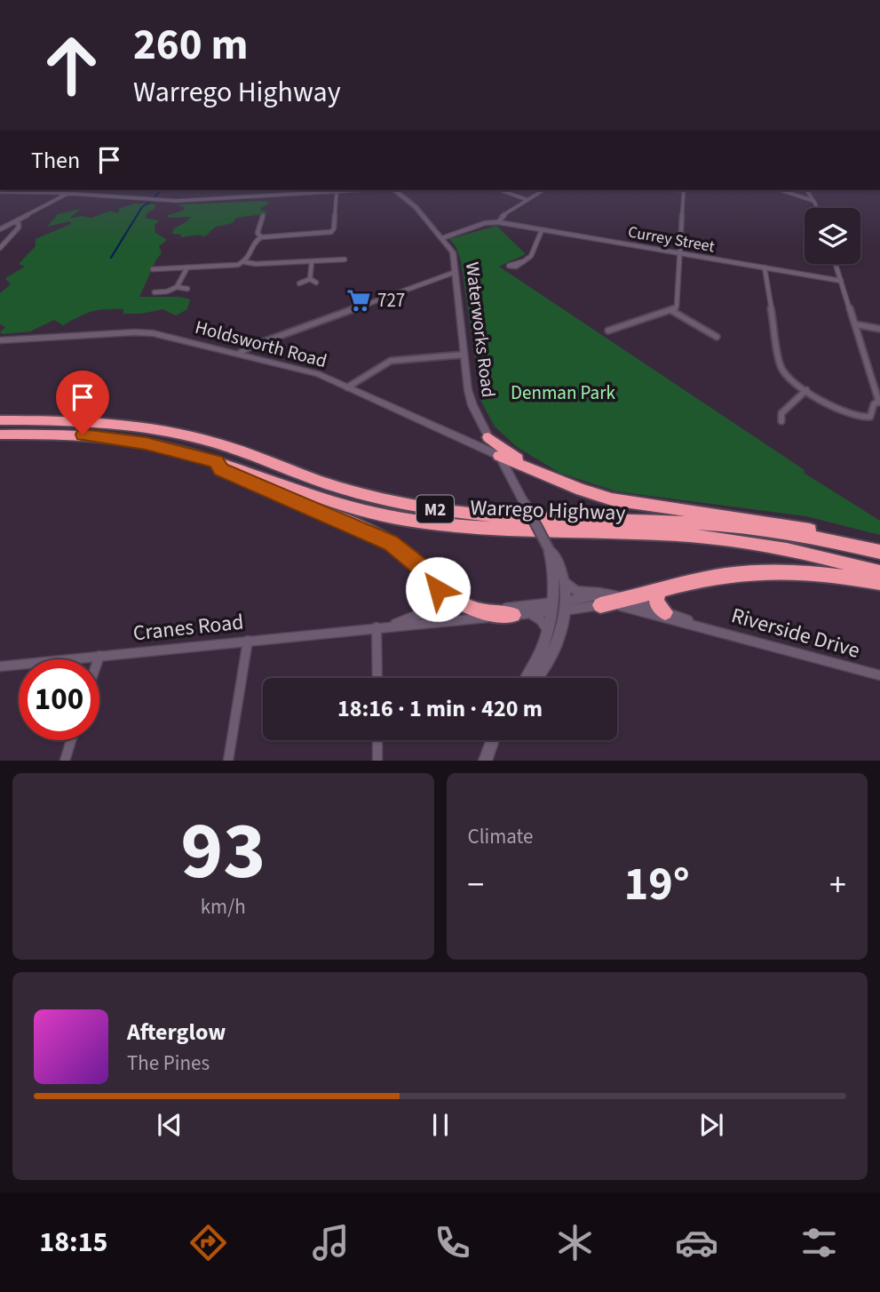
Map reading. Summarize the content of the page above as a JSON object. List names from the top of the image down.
{
  "streets": {
    "highway": ["M2", "Warrego Highway"],
    "main road": ["Waterworks Road", "Holdsworth Road"],
    "street": ["Currey Street", "Cranes Road", "Riverside Drive"]
  },
  "crossings": [
    ["Waterworks Road", "Holdsworth Road"],
    ["Cranes Road", "Riverside Drive"]
  ],
  "parks": ["Denman Park"],
  "places": {
    "supermarket": ["727"]
  },
  "page": {
    "turn": ["260 m", "Warrego Highway"],
    "then": "Then",
    "limit": "100",
    "trip": "18:16 · 1 min · 420 m",
    "tile": [
      ["93", "km/h"],
      "Climate"
    ],
    "heat": ["−", "19°", "+"],
    "song": ["Afterglow", "The Pines"],
    "tabs": "18:15"
  }
}
